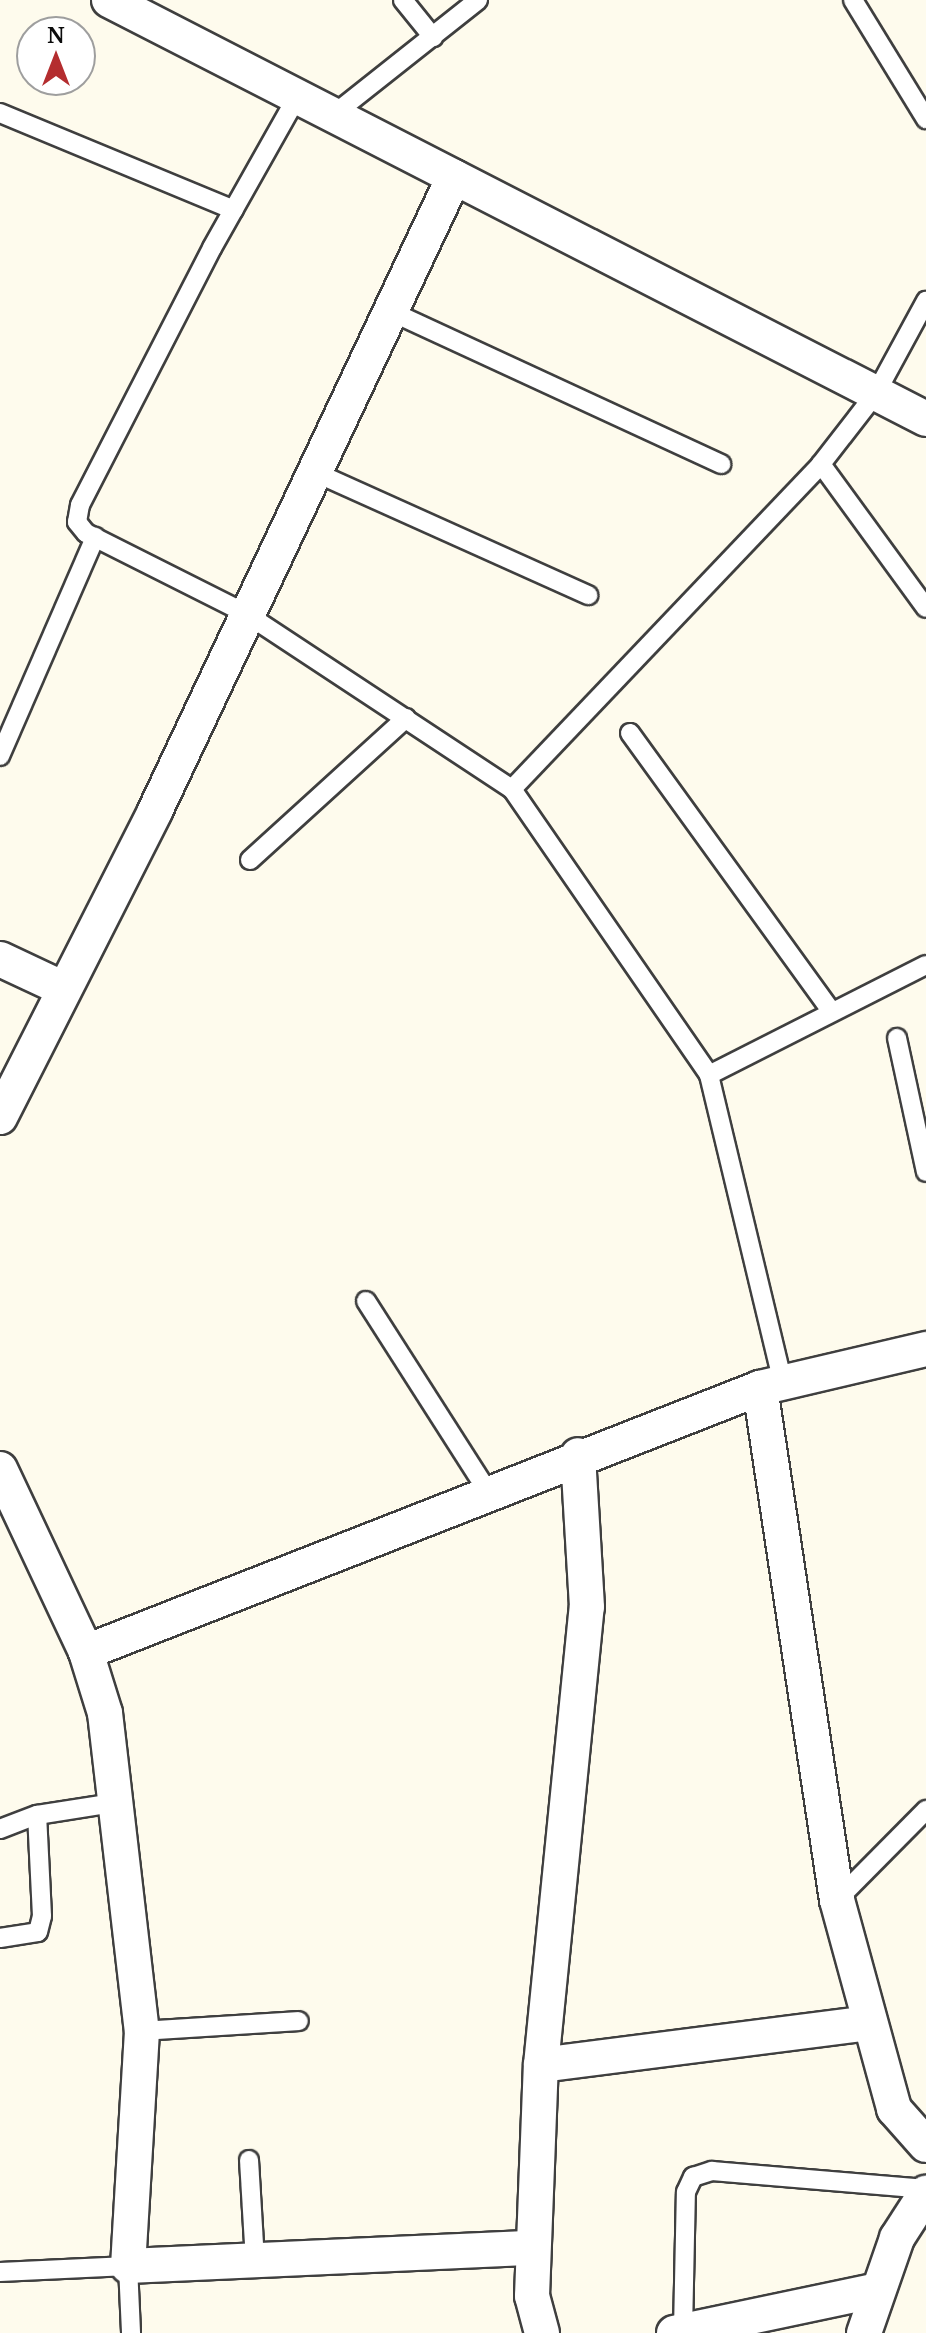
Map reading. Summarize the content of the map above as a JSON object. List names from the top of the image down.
{
  "north": "top"
}
